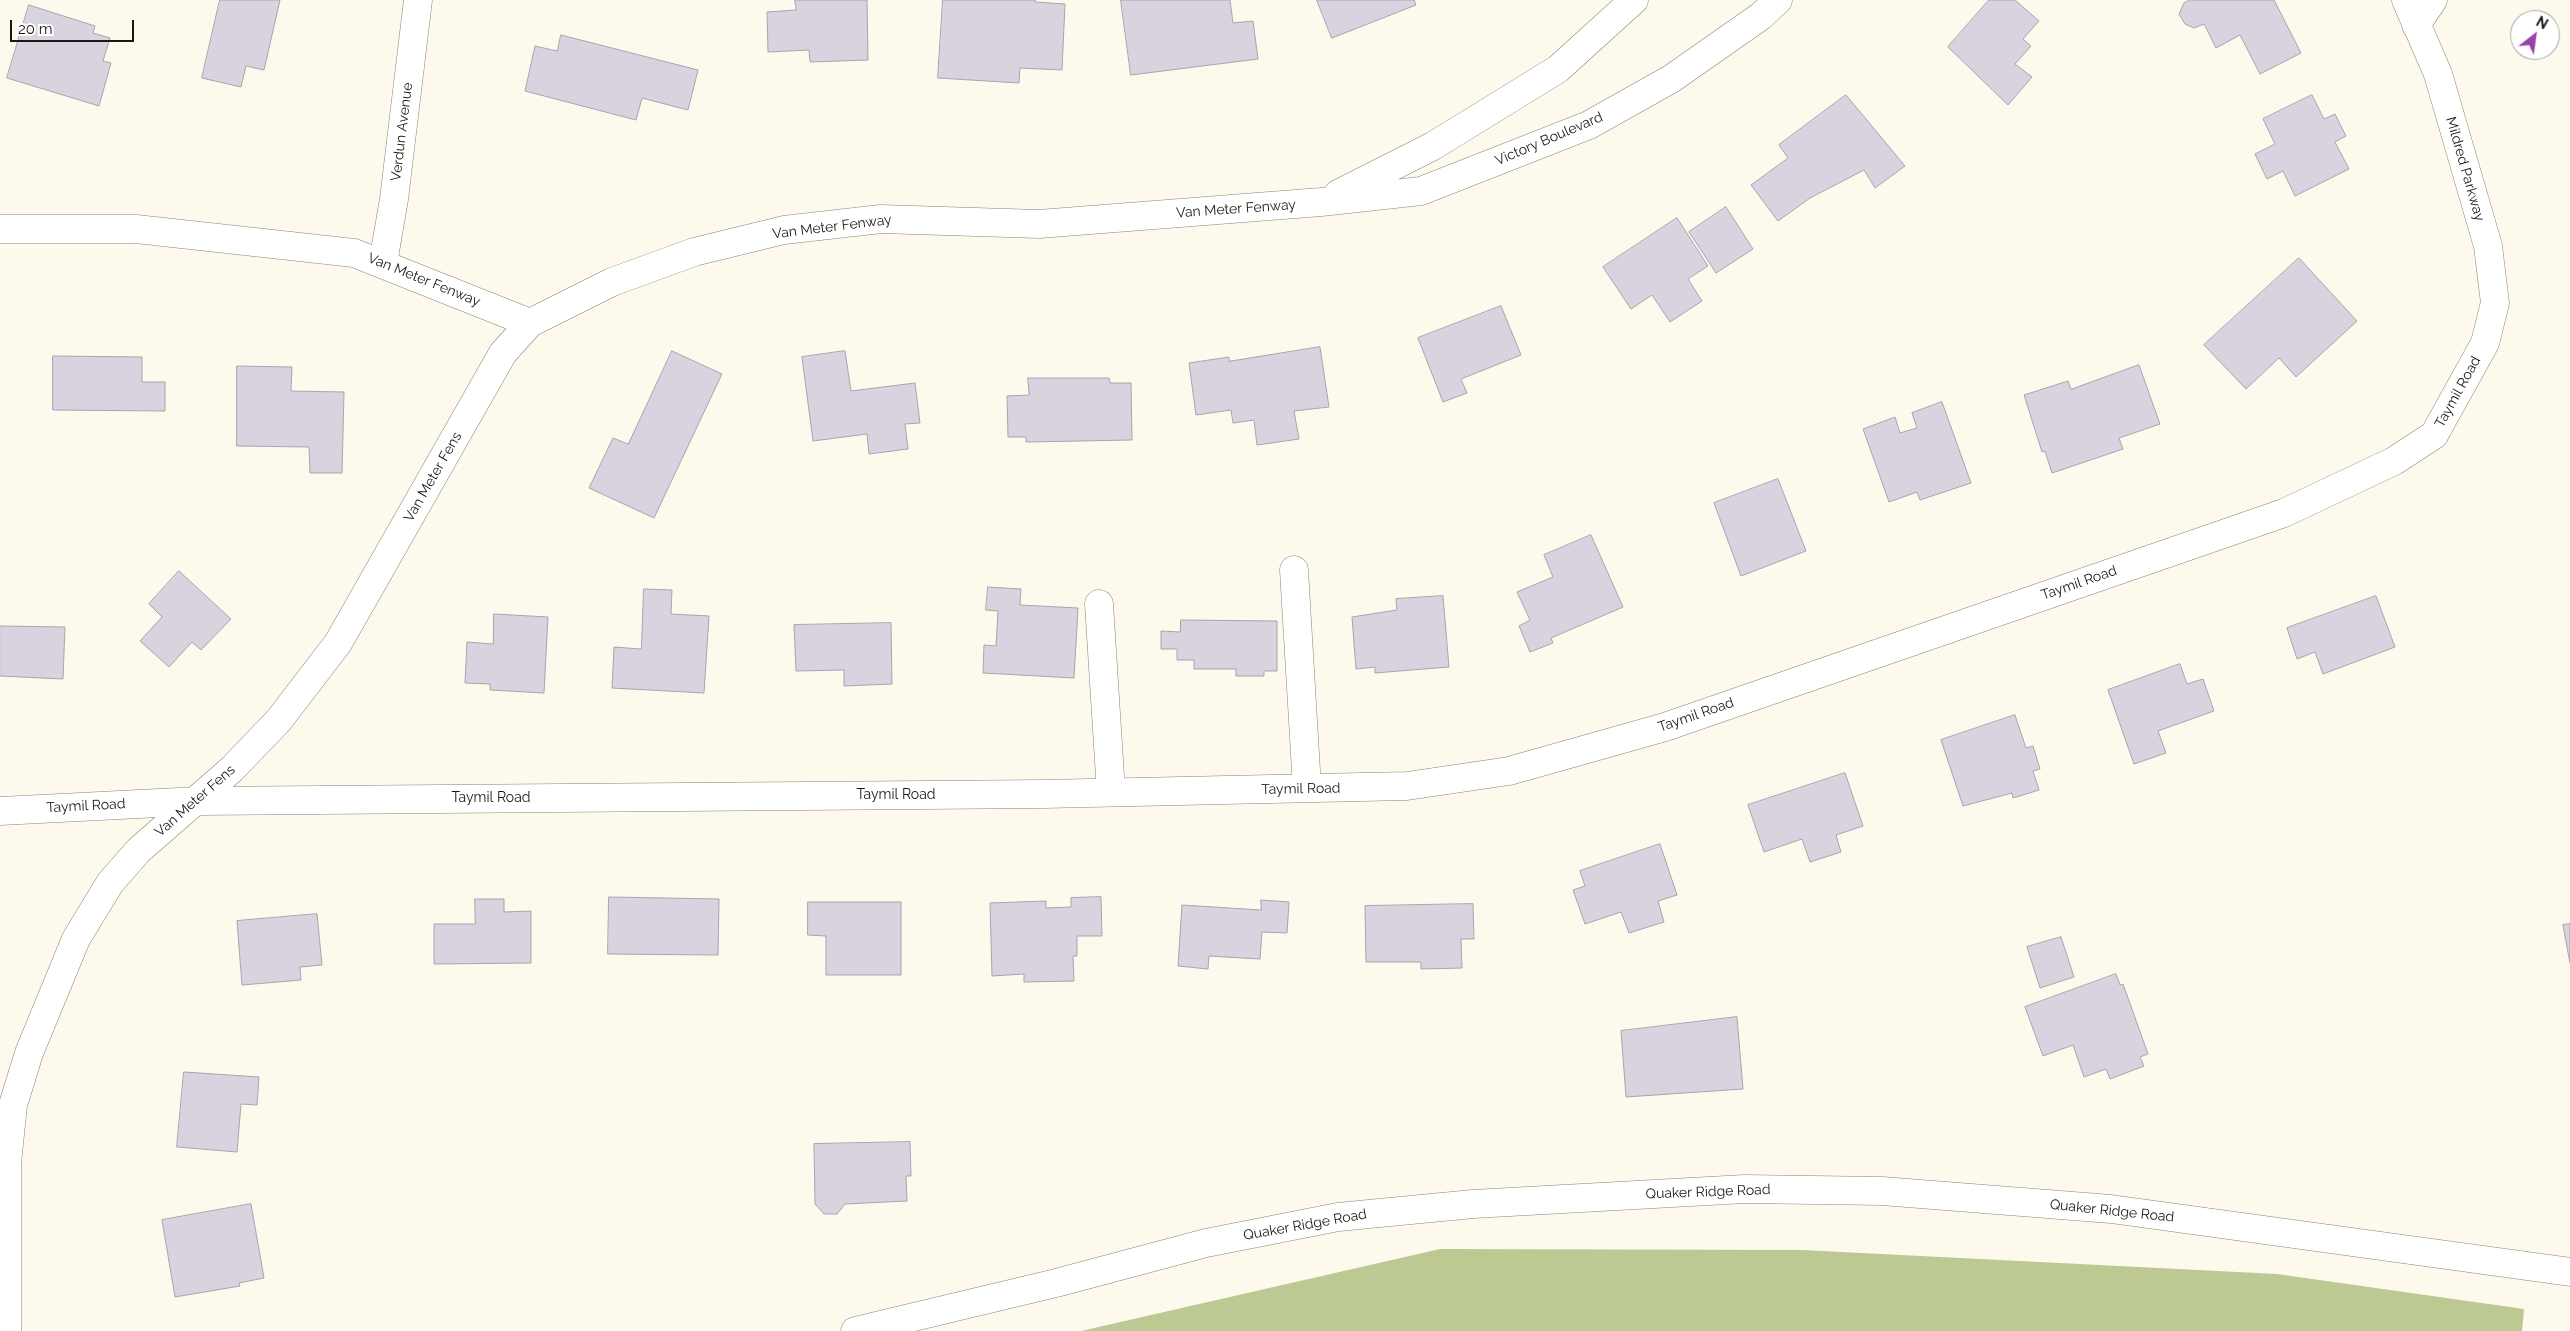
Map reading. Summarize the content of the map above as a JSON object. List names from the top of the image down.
{
  "streets": {
    "street": [
      "Verdun Avenue",
      "Victory Boulevard",
      "Mildred Parkway",
      "Van Meter Fenway",
      "Taymil Road",
      "Van Meter Fens",
      "Quaker Ridge Road"
    ]
  },
  "crossings": [
    ["Verdun Avenue", "Van Meter Fenway"],
    ["Victory Boulevard", "Van Meter Fenway"],
    ["Mildred Parkway", "Taymil Road"],
    ["Van Meter Fenway", "Van Meter Fens"],
    ["Taymil Road", "Van Meter Fens"]
  ],
  "scale_bar": "20 m",
  "north": "top right"
}
